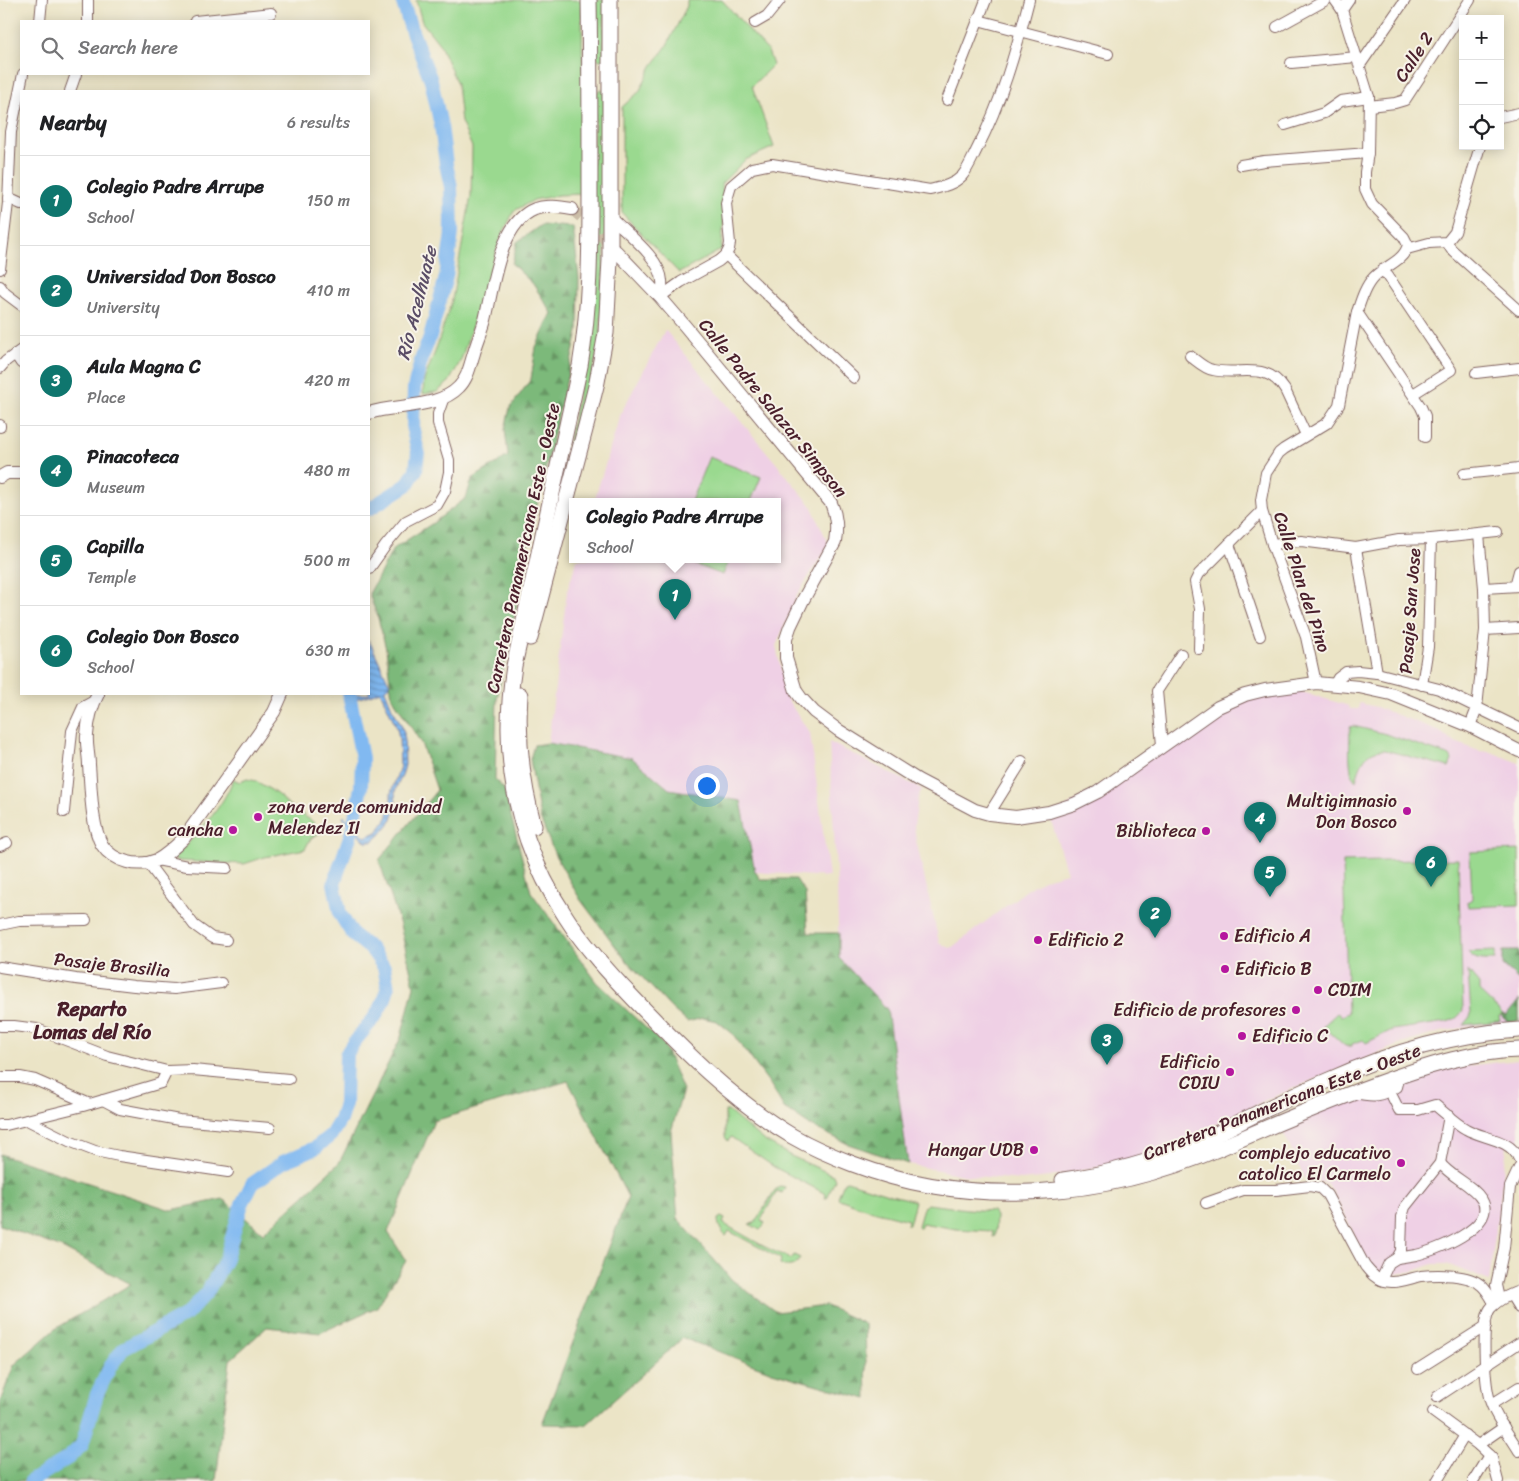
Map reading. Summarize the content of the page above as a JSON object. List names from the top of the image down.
{
  "streets": {
    "highway": ["Carretera Panamericana Este - Oeste"],
    "main road": ["Calle Padre Salazar Simpson"],
    "street": [
      "Calle 2",
      "Calle Plan del Pino",
      "Pasaje San Jose",
      "Pasaje Brasilia"
    ]
  },
  "crossings": [
    ["Calle Padre Salazar Simpson", "Calle Plan del Pino"]
  ],
  "districts": ["Reparto Lomas del Río"],
  "water": ["Río Acelhuate"],
  "places": [
    "Multigimnasio Don Bosco",
    "zona verde comunidad Melendez II",
    "cancha",
    "Biblioteca",
    "Edificio A",
    "Edificio 2",
    "Edificio B",
    "CDIM",
    "Edificio de profesores",
    "Edificio C",
    "Edificio CDIU",
    "Hangar UDB",
    "complejo educativo catolico El Carmelo"
  ],
  "page": {
    "map_buttons": ["+", "−"],
    "search": "Search here",
    "heading": ["Nearby", "6 results"],
    "list": [
      {
        "mark": "1",
        "name": "Colegio Padre Arrupe",
        "note": "School",
        "value": "150 m"
      },
      {
        "mark": "2",
        "name": "Universidad Don Bosco",
        "note": "University",
        "value": "410 m"
      },
      {
        "mark": "3",
        "name": "Aula Magna C",
        "note": "Place",
        "value": "420 m"
      },
      {
        "mark": "4",
        "name": "Pinacoteca",
        "note": "Museum",
        "value": "480 m"
      },
      {
        "mark": "5",
        "name": "Capilla",
        "note": "Temple",
        "value": "500 m"
      },
      {
        "mark": "6",
        "name": "Colegio Don Bosco",
        "note": "School",
        "value": "630 m"
      }
    ],
    "popup": ["Colegio Padre Arrupe", "School"],
    "pins": [
      "1",
      "4",
      "6",
      "5",
      "2",
      "3"
    ]
  }
}
